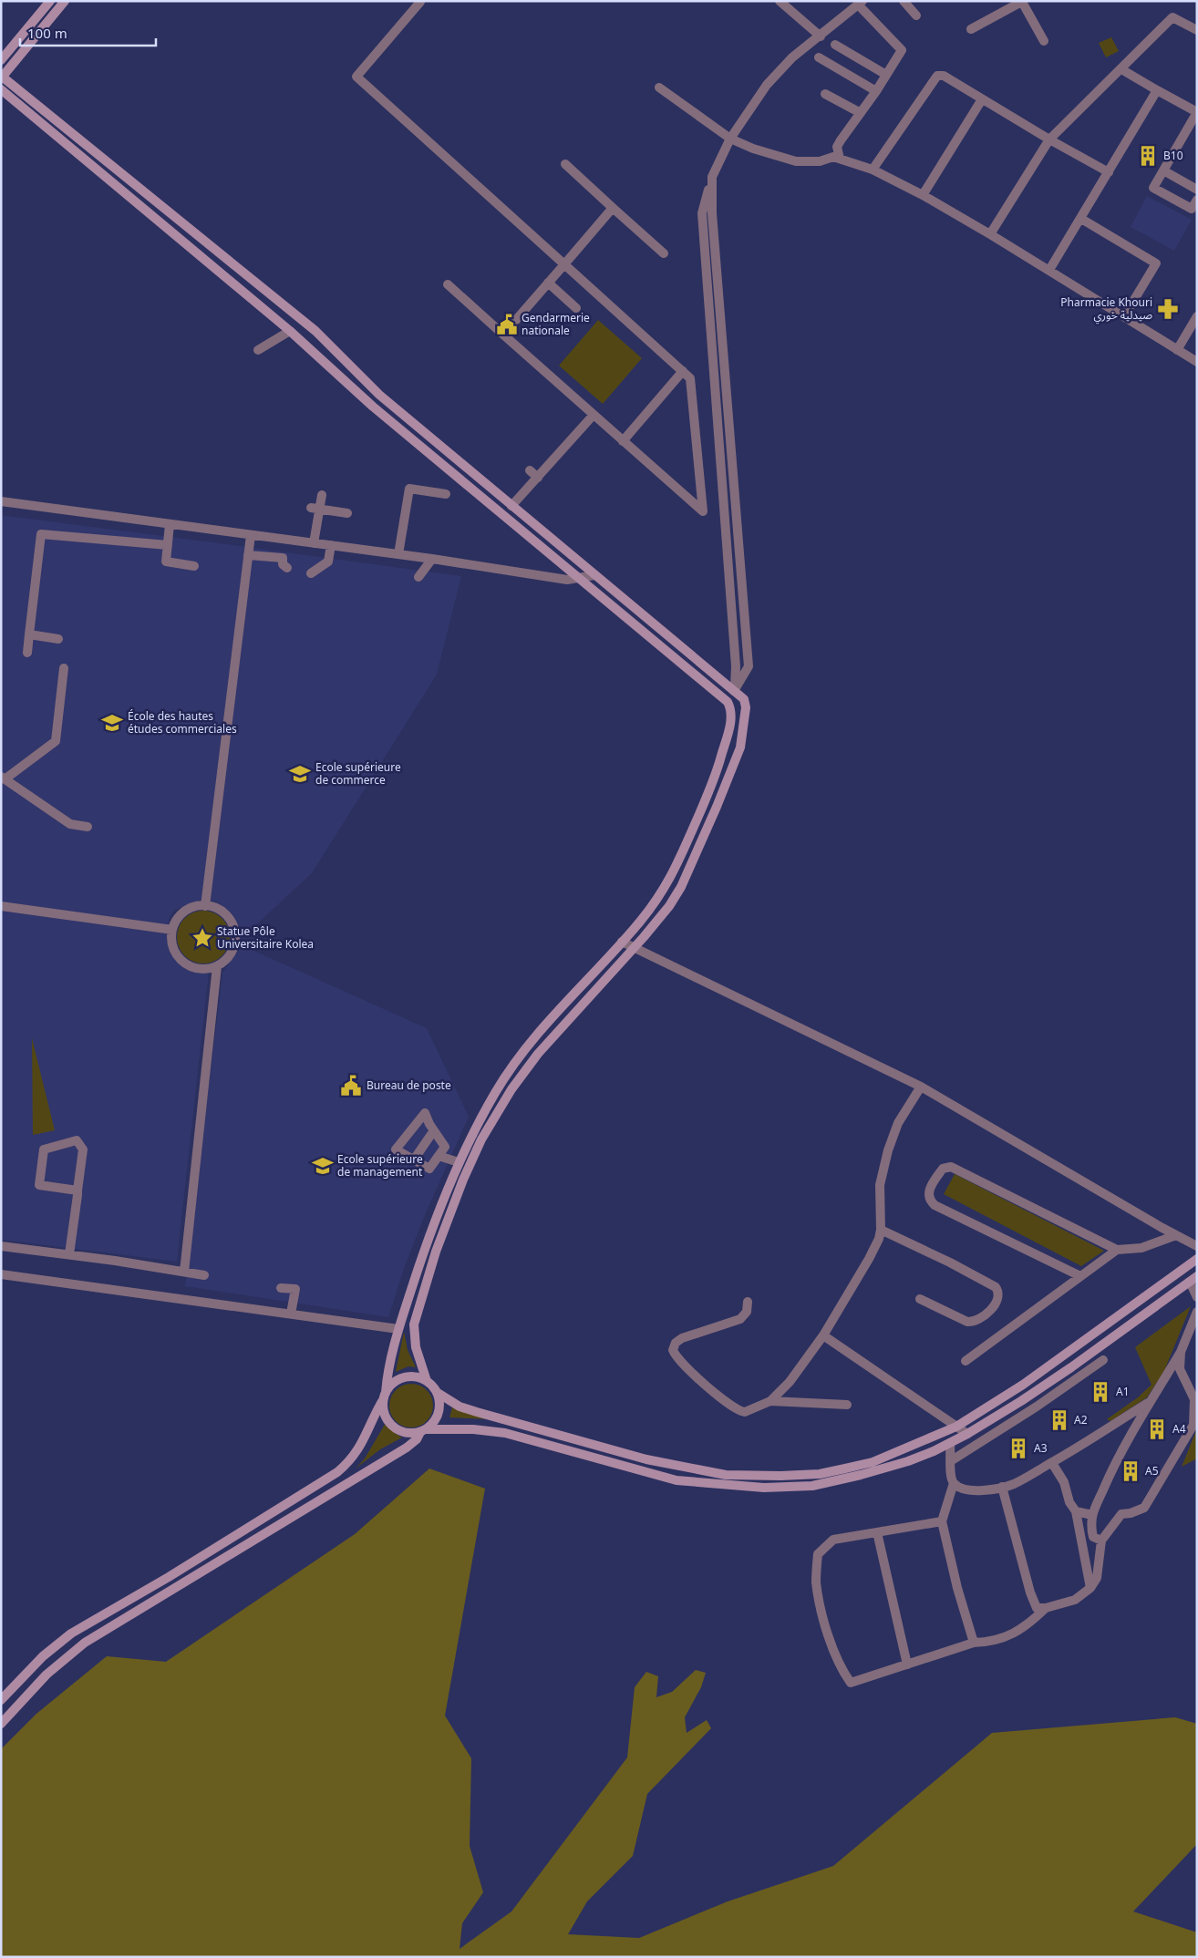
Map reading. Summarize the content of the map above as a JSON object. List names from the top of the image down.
{
  "places": {
    "building": [
      "B10",
      "A1",
      "A2",
      "A4",
      "A3",
      "A5"
    ],
    "pharmacy": ["Pharmacie Khouri صيدلية خوري"],
    "public building": ["Gendarmerie nationale", "Bureau de poste"],
    "school or university": ["École des hautes études commerciales", "Ecole supérieure de commerce", "Ecole supérieure de management"],
    "place": ["Statue Pôle Universitaire Kolea"]
  },
  "scale_bar": "100 m"
}
